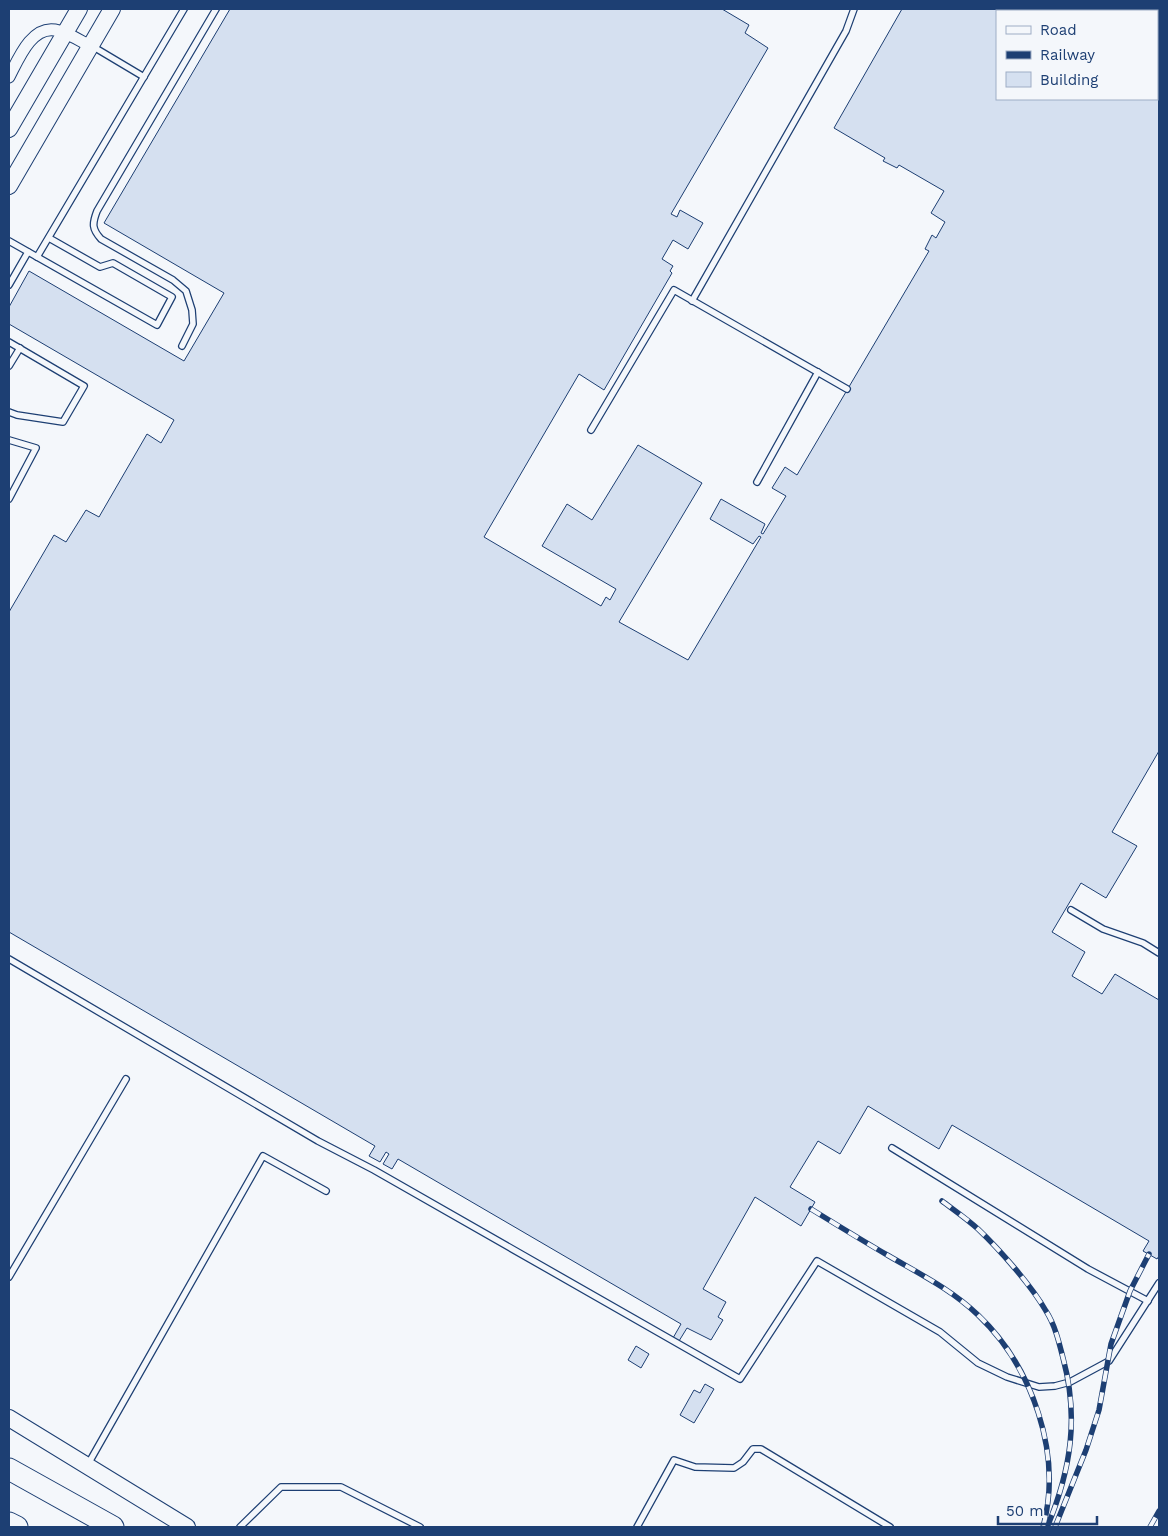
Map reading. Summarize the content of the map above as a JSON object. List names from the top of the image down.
{
  "legend": ["Road", "Railway", "Building"],
  "scale_bar": "50 m"
}
